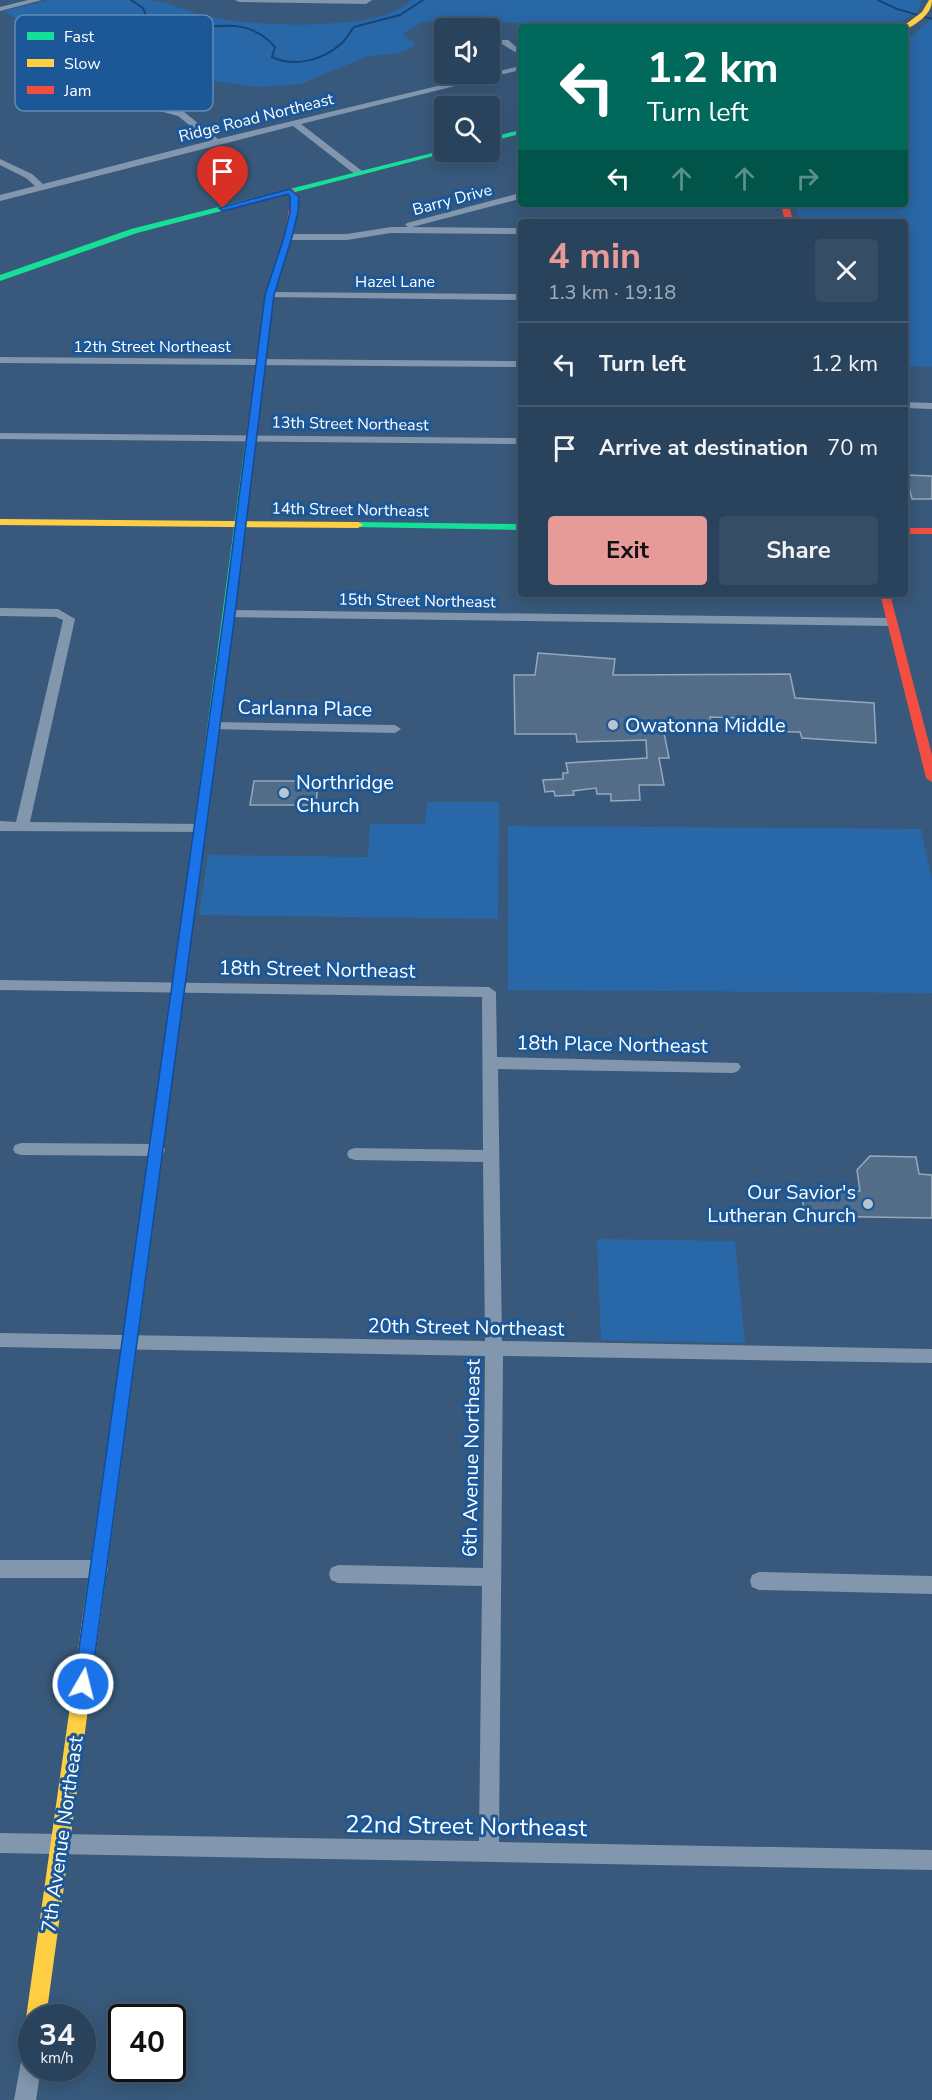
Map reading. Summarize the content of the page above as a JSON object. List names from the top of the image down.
{
  "streets": {
    "street": [
      "Ridge Road Northeast",
      "Barry Drive",
      "Hazel Lane",
      "12th Street Northeast",
      "13th Street Northeast",
      "14th Street Northeast",
      "15th Street Northeast",
      "Carlanna Place",
      "18th Street Northeast",
      "18th Place Northeast",
      "20th Street Northeast",
      "6th Avenue Northeast",
      "22nd Street Northeast",
      "7th Avenue Northeast"
    ]
  },
  "crossings": [
    ["Barry Drive", "7th Avenue Northeast"],
    ["Hazel Lane", "7th Avenue Northeast"],
    ["12th Street Northeast", "7th Avenue Northeast"],
    ["13th Street Northeast", "7th Avenue Northeast"],
    ["14th Street Northeast", "7th Avenue Northeast"],
    ["15th Street Northeast", "7th Avenue Northeast"],
    ["Carlanna Place", "7th Avenue Northeast"],
    ["18th Street Northeast", "6th Avenue Northeast"],
    ["18th Street Northeast", "7th Avenue Northeast"],
    ["18th Place Northeast", "6th Avenue Northeast"],
    ["20th Street Northeast", "6th Avenue Northeast"],
    ["20th Street Northeast", "7th Avenue Northeast"],
    ["6th Avenue Northeast", "22nd Street Northeast"],
    ["22nd Street Northeast", "7th Avenue Northeast"]
  ],
  "places": ["Owatonna Middle", "Northridge Church", "Our Savior's Lutheran Church"],
  "legend": ["Fast", "Slow", "Jam"],
  "page": {
    "turn": ["1.2 km", "Turn left"],
    "heading": ["4 min", "1.3 km · 19:18"],
    "list": [
      {
        "name": "Turn left",
        "value": "1.2 km"
      },
      {
        "name": "Arrive at destination",
        "value": "70 m"
      }
    ],
    "buttons": ["Exit", "Share"],
    "speed": "34 km/h",
    "limit": "40"
  }
}
